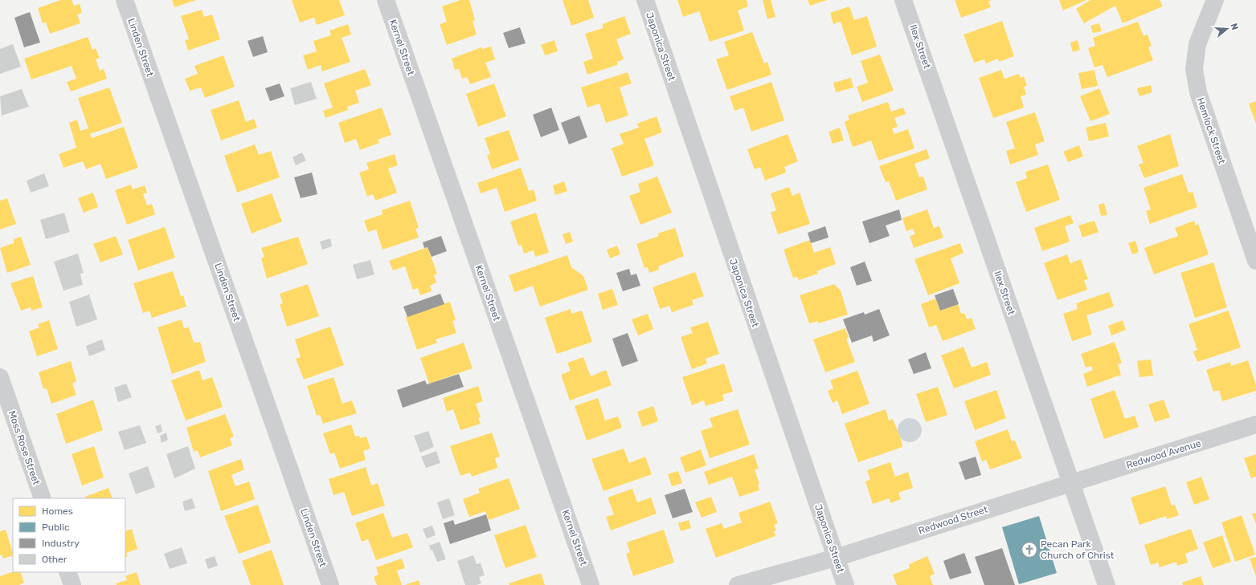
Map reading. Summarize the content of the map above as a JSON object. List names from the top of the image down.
{
  "streets": {
    "street": [
      "Japonica Street",
      "Ilex Street",
      "Linden Street",
      "Kernel Street",
      "Hemlock Street",
      "Moss Rose Street",
      "Redwood Avenue",
      "Redwood Street"
    ]
  },
  "crossings": [
    ["Japonica Street", "Redwood Street"],
    ["Ilex Street", "Redwood Avenue"],
    ["Ilex Street", "Redwood Street"],
    ["Redwood Avenue", "Redwood Street"]
  ],
  "places": {
    "church": ["Pecan Park Church of Christ"]
  },
  "legend": [
    "Homes",
    "Public",
    "Industry",
    "Other"
  ],
  "north": "right"
}
